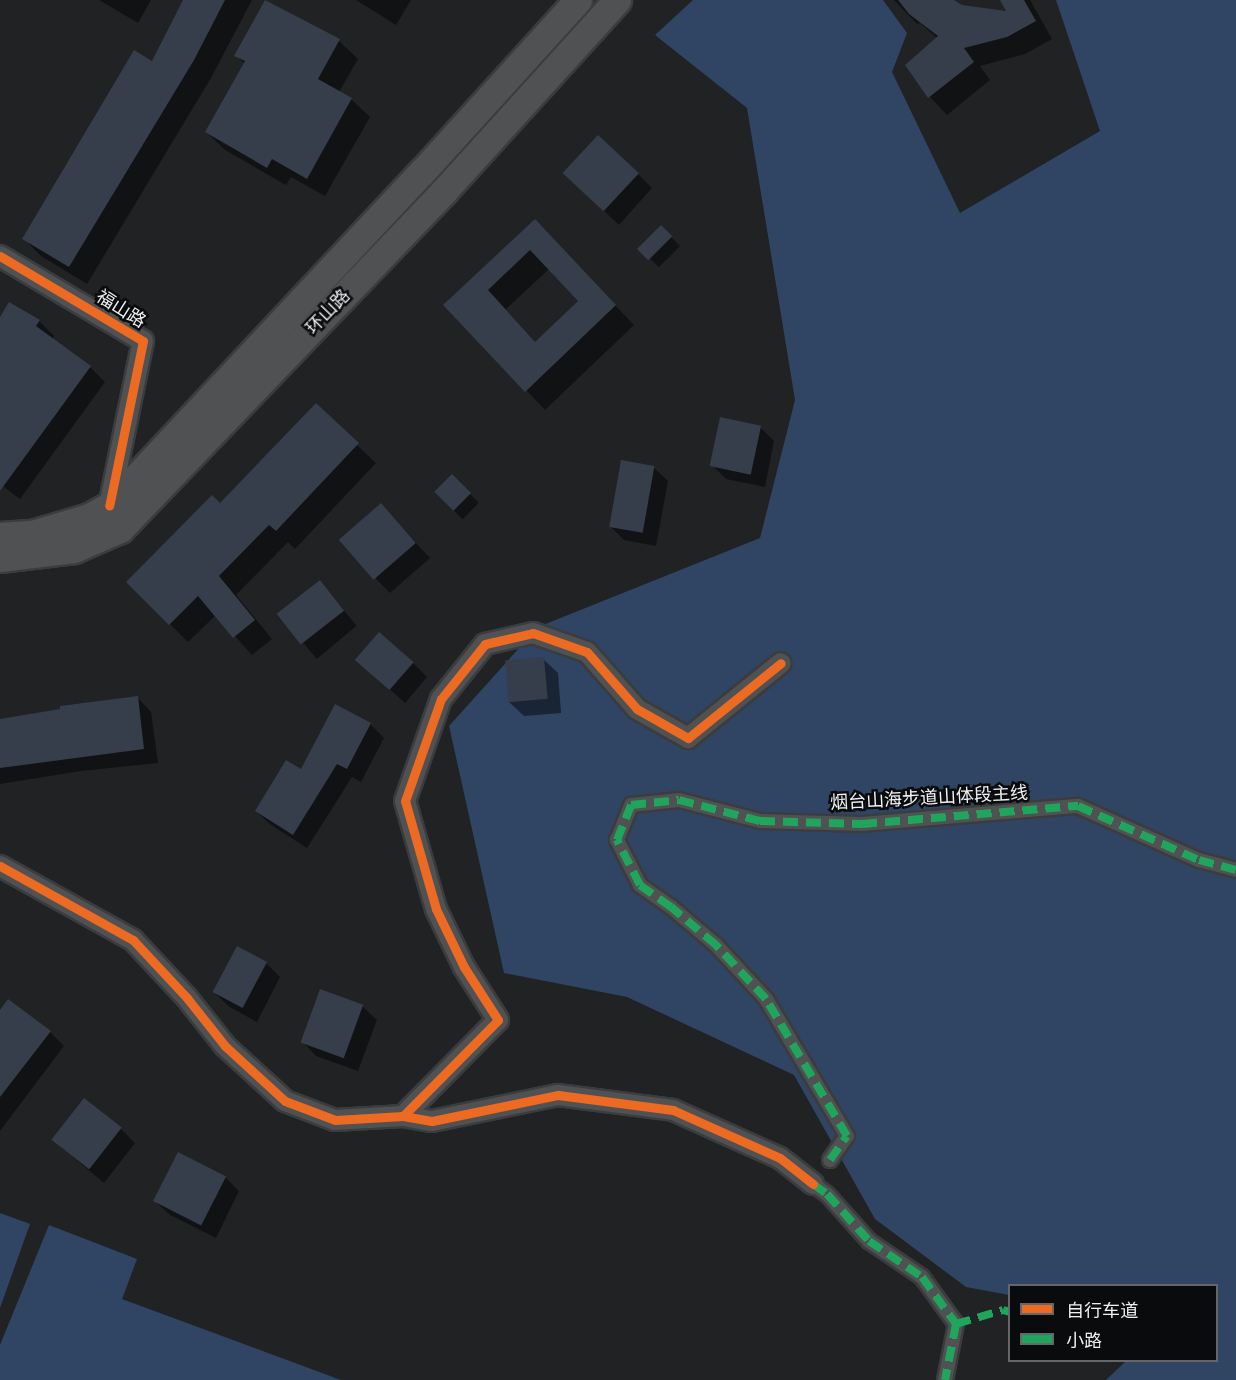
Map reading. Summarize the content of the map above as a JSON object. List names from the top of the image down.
{
  "streets": {
    "main road": ["环山路"],
    "street": ["福山路", "烟台山海步道山体段主线"]
  },
  "crossings": [
    ["福山路", "环山路"]
  ],
  "legend": ["自行车道", "小路"]
}
